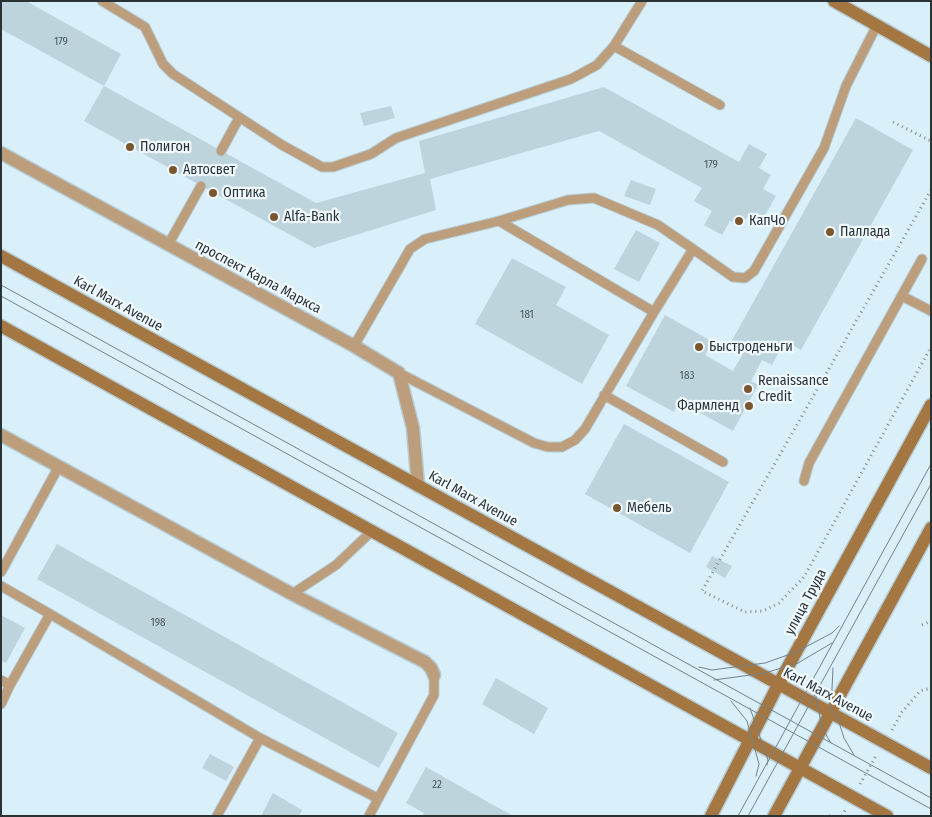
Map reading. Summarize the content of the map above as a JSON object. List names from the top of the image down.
{
  "streets": {
    "main road": ["Karl Marx Avenue", "улица Труда"],
    "street": ["проспект Карла Маркса"]
  },
  "crossings": [
    ["Karl Marx Avenue", "улица Труда"]
  ],
  "places": [
    "Полигон",
    "Автосвет",
    "Оптика",
    "Alfa-Bank",
    "КапЧо",
    "Паллада",
    "Быстроденьги",
    "Renaissance Credit",
    "Фармленд",
    "Мебель"
  ],
  "house_numbers": [
    "179",
    "179",
    "181",
    "183",
    "198",
    "22"
  ]
}
